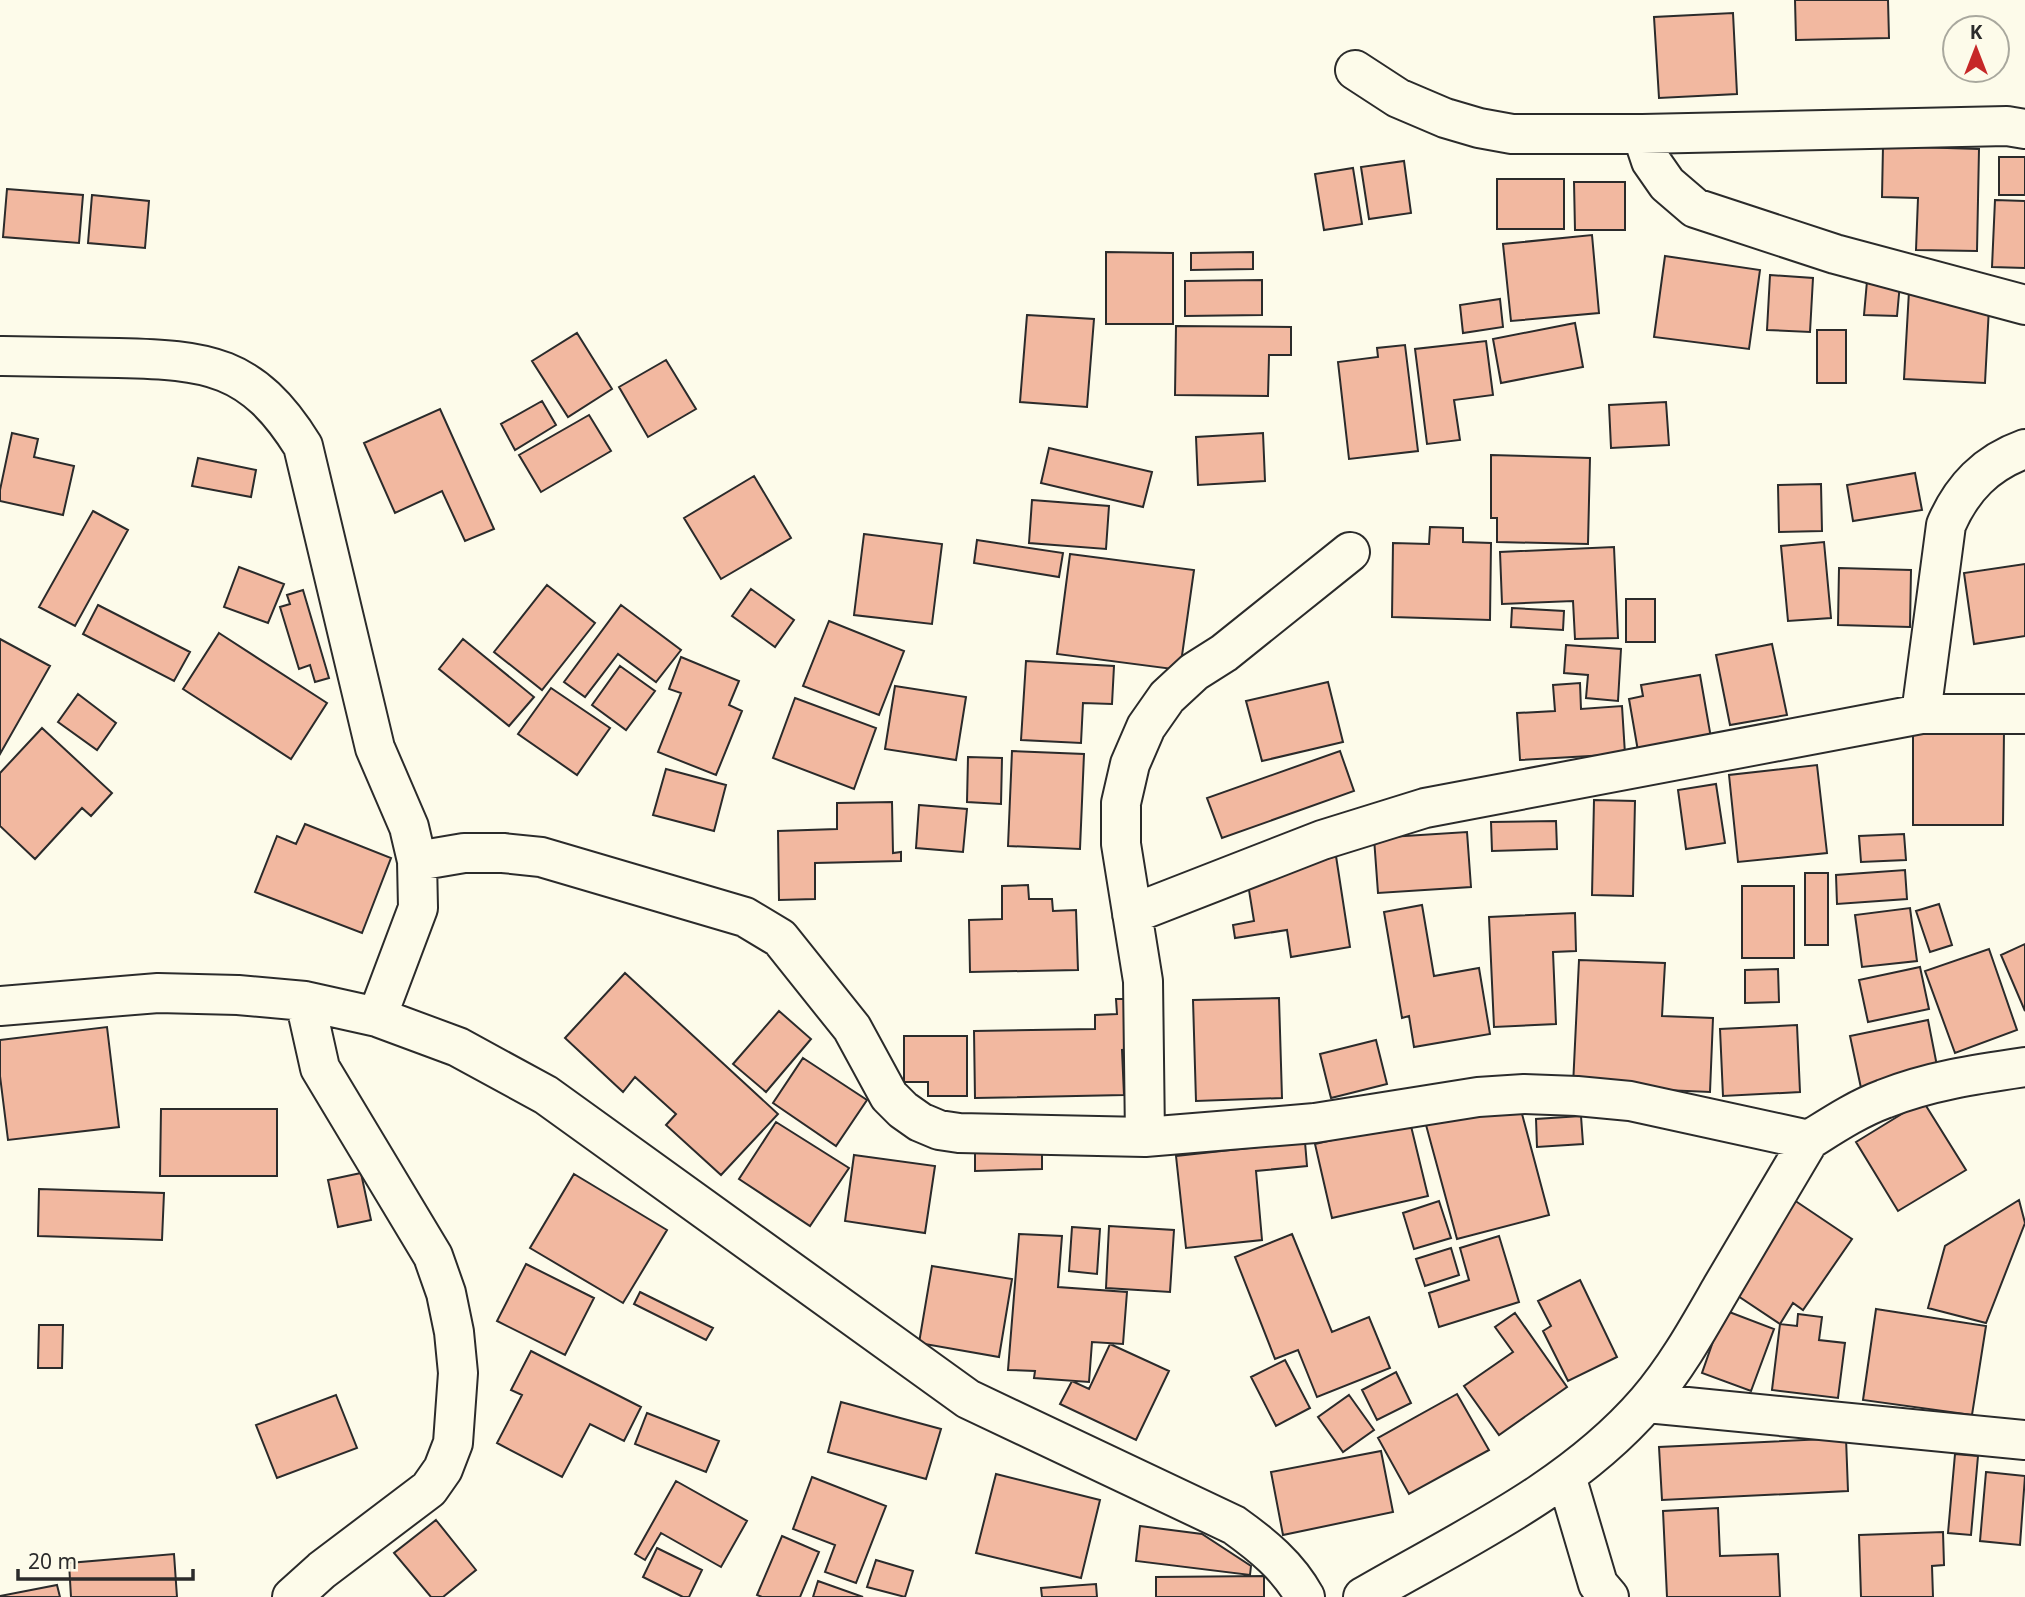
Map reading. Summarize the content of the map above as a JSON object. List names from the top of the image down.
{
  "scale_bar": "20 m",
  "north": "top"
}
